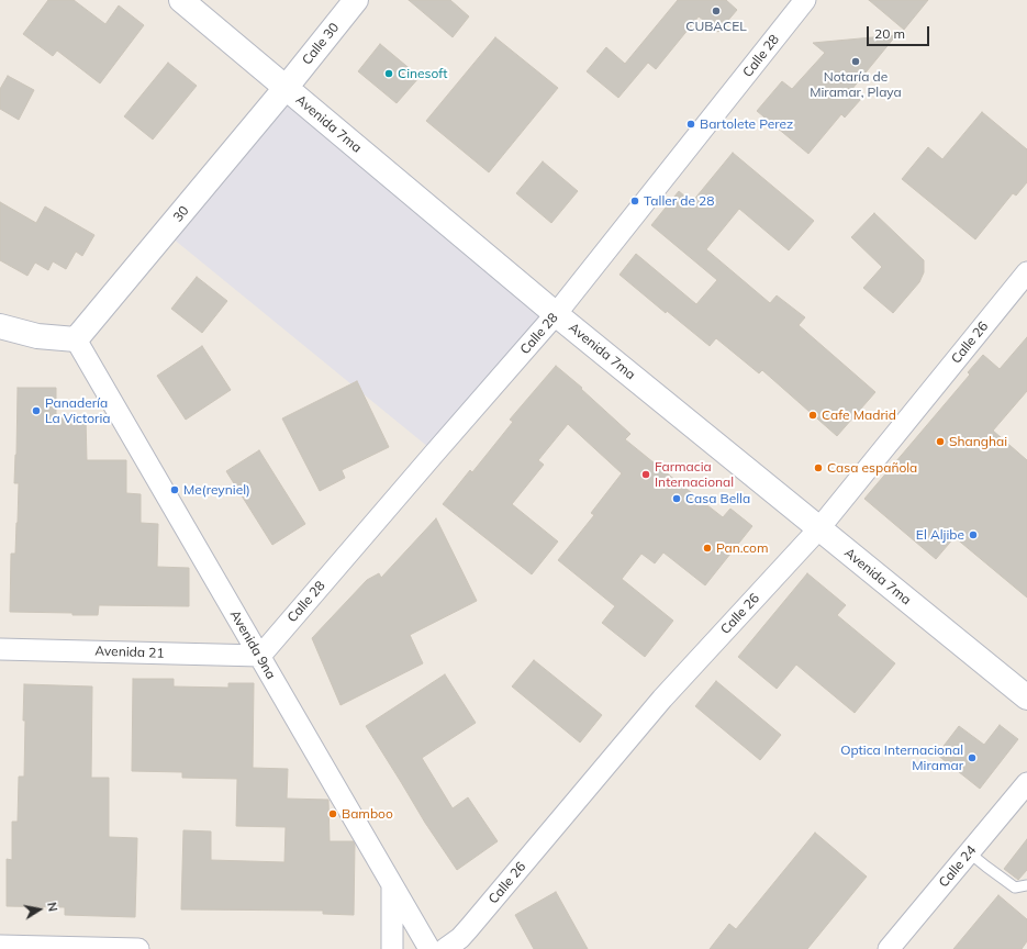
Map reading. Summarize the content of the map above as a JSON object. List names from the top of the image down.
{
  "streets": {
    "main road": ["Calle 30", "Avenida 7ma", "30"],
    "street": [
      "Calle 28",
      "Calle 26",
      "Avenida 9na",
      "Avenida 21",
      "Calle 24"
    ]
  },
  "crossings": [
    ["Calle 30", "Avenida 7ma"],
    ["Calle 30", "30"],
    ["Calle 28", "Avenida 7ma"],
    ["Calle 28", "Avenida 9na"],
    ["Calle 28", "Avenida 21"],
    ["Avenida 7ma", "30"],
    ["Avenida 7ma", "Calle 26"],
    ["30", "Avenida 9na"],
    ["Avenida 9na", "Avenida 21"]
  ],
  "places": [
    "CUBACEL",
    "Notaría de Miramar, Playa",
    "Cinesoft",
    "Bartolete Perez",
    "Taller de 28",
    "Panadería La Victoria",
    "Cafe Madrid",
    "Shanghai",
    "Casa española",
    "Farmacia Internacional",
    "Me(reyniel)",
    "Casa Bella",
    "El Aljibe",
    "Pan.com",
    "Optica Internacional Miramar",
    "Bamboo"
  ],
  "scale_bar": "20 m",
  "north": "right"
}
